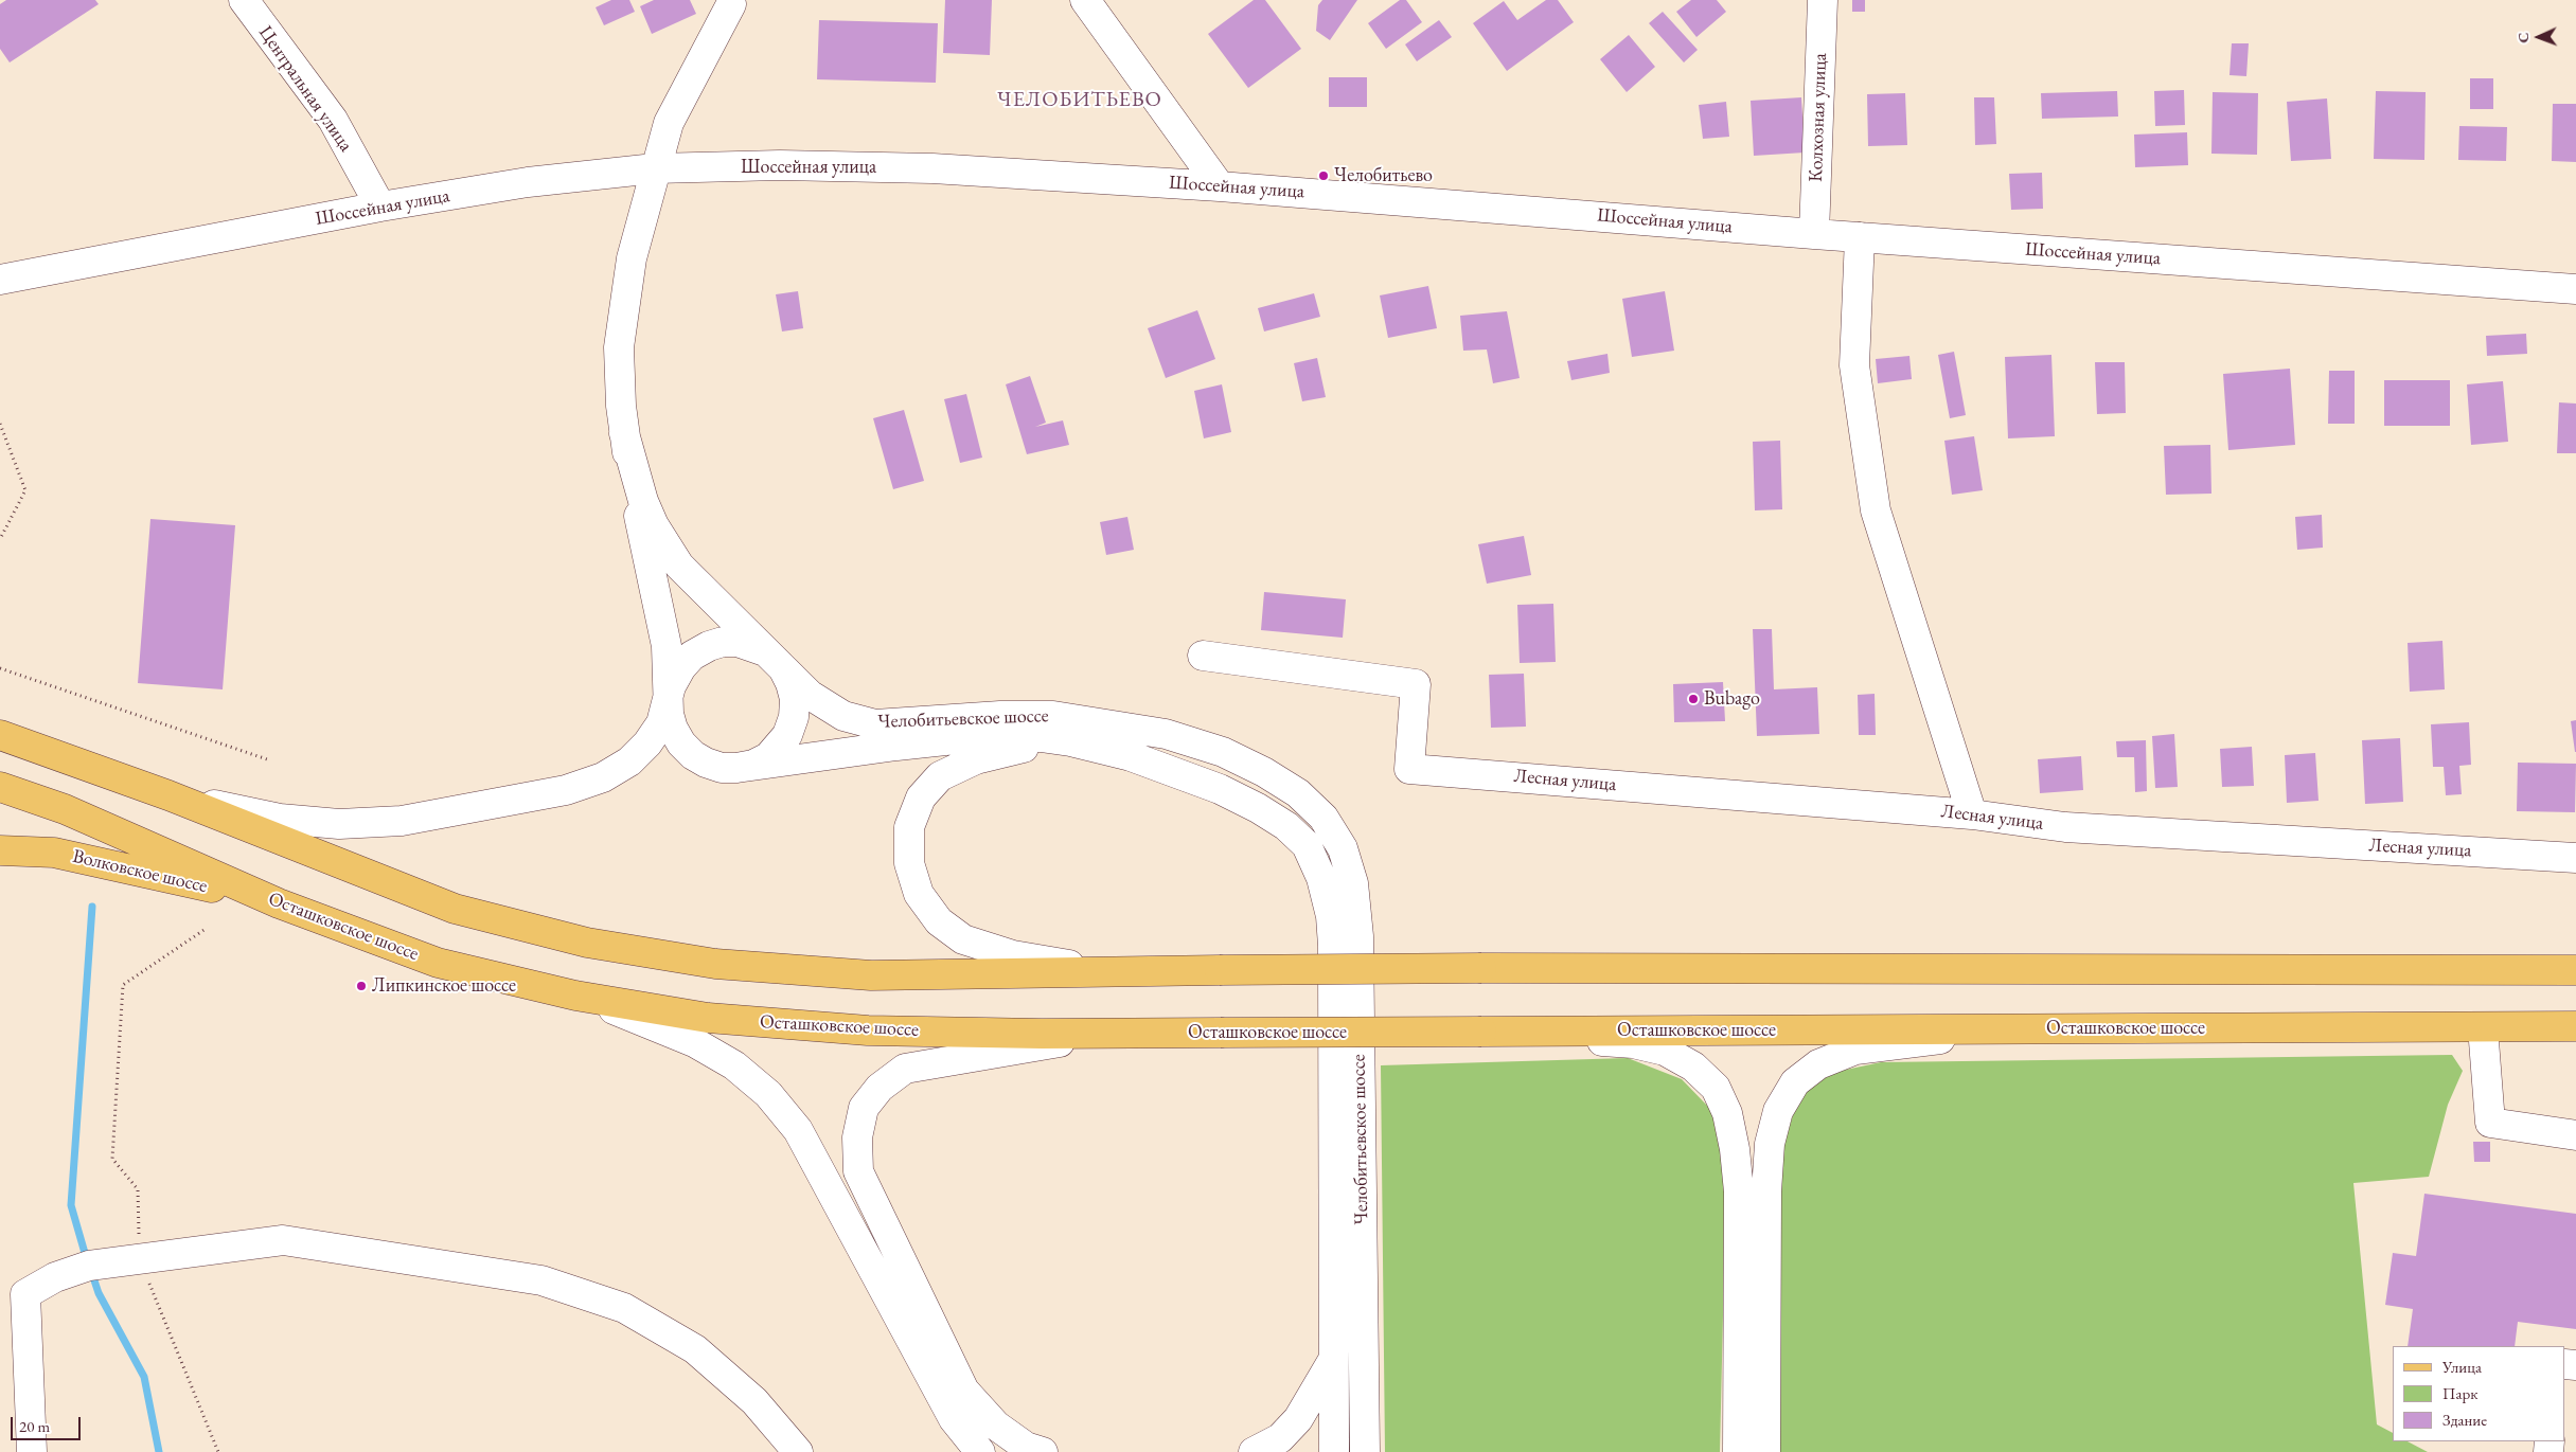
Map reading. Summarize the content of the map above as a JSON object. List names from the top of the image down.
{
  "streets": {
    "main road": ["Волковское шоссе", "Осташковское шоссе"],
    "street": [
      "Центральная улица",
      "Колхозная улица",
      "Шоссейная улица",
      "Челобитьевское шоссе",
      "Лесная улица"
    ]
  },
  "crossings": [
    ["Центральная улица", "Шоссейная улица"],
    ["Колхозная улица", "Шоссейная улица"],
    ["Шоссейная улица", "Челобитьевское шоссе"],
    ["Волковское шоссе", "Осташковское шоссе"]
  ],
  "districts": ["ЧЕЛОБИТЬЕВО"],
  "places": ["Челобитьево", "Bubago", "Липкинское шоссе"],
  "legend": ["Улица", "Парк", "Здание"],
  "scale_bar": "20 m",
  "north": "left"
}
